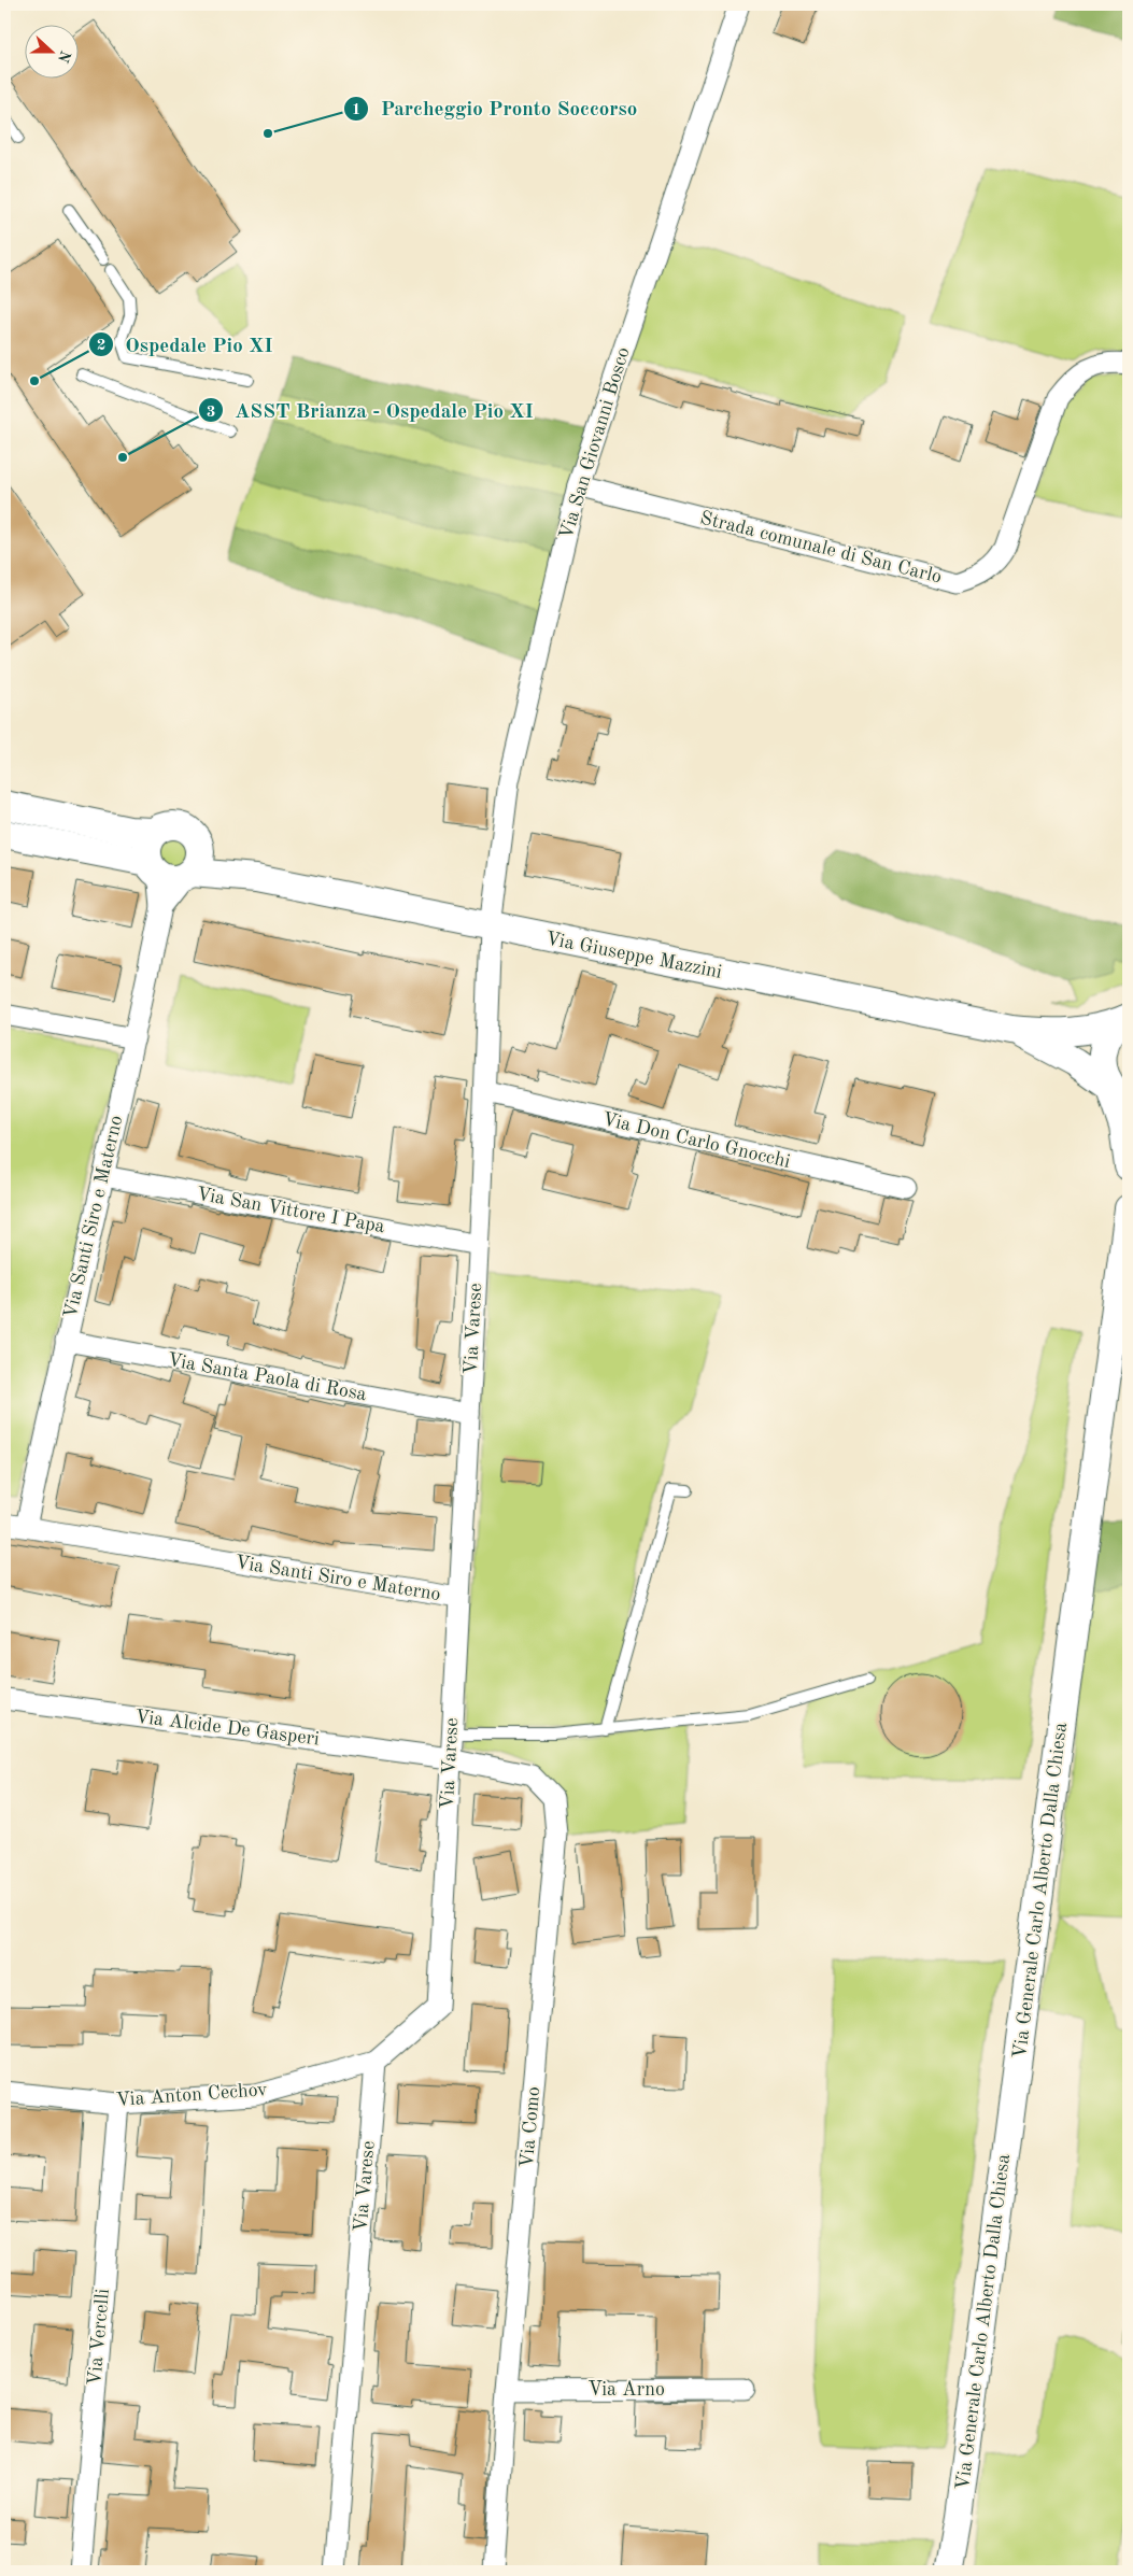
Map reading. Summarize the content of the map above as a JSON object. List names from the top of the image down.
{
  "streets": {
    "street": [
      "Via San Giovanni Bosco",
      "Strada comunale di San Carlo",
      "Via Giuseppe Mazzini",
      "Via Don Carlo Gnocchi",
      "Via San Vittore I Papa",
      "Via Santi Siro e Materno",
      "Via Varese",
      "Via Santa Paola di Rosa",
      "Via Alcide De Gasperi",
      "Via Generale Carlo Alberto Dalla Chiesa",
      "Via Anton Cechov",
      "Via Como",
      "Via Vercelli",
      "Via Arno"
    ]
  },
  "crossings": [
    ["Via San Giovanni Bosco", "Strada comunale di San Carlo"],
    ["Via San Giovanni Bosco", "Via Giuseppe Mazzini"],
    ["Via San Giovanni Bosco", "Via Varese"],
    ["Via Giuseppe Mazzini", "Via Santi Siro e Materno"],
    ["Via Giuseppe Mazzini", "Via Varese"],
    ["Via Don Carlo Gnocchi", "Via Varese"],
    ["Via San Vittore I Papa", "Via Santi Siro e Materno"],
    ["Via San Vittore I Papa", "Via Varese"],
    ["Via Santi Siro e Materno", "Via Varese"],
    ["Via Santi Siro e Materno", "Via Santa Paola di Rosa"],
    ["Via Varese", "Via Santa Paola di Rosa"],
    ["Via Varese", "Via Alcide De Gasperi"],
    ["Via Varese", "Via Anton Cechov"],
    ["Via Varese", "Via Como"],
    ["Via Alcide De Gasperi", "Via Como"],
    ["Via Anton Cechov", "Via Vercelli"],
    ["Via Como", "Via Arno"]
  ],
  "places": ["Parcheggio Pronto Soccorso", "Ospedale Pio XI", "ASST Brianza - Ospedale Pio XI"],
  "north": "right"
}
